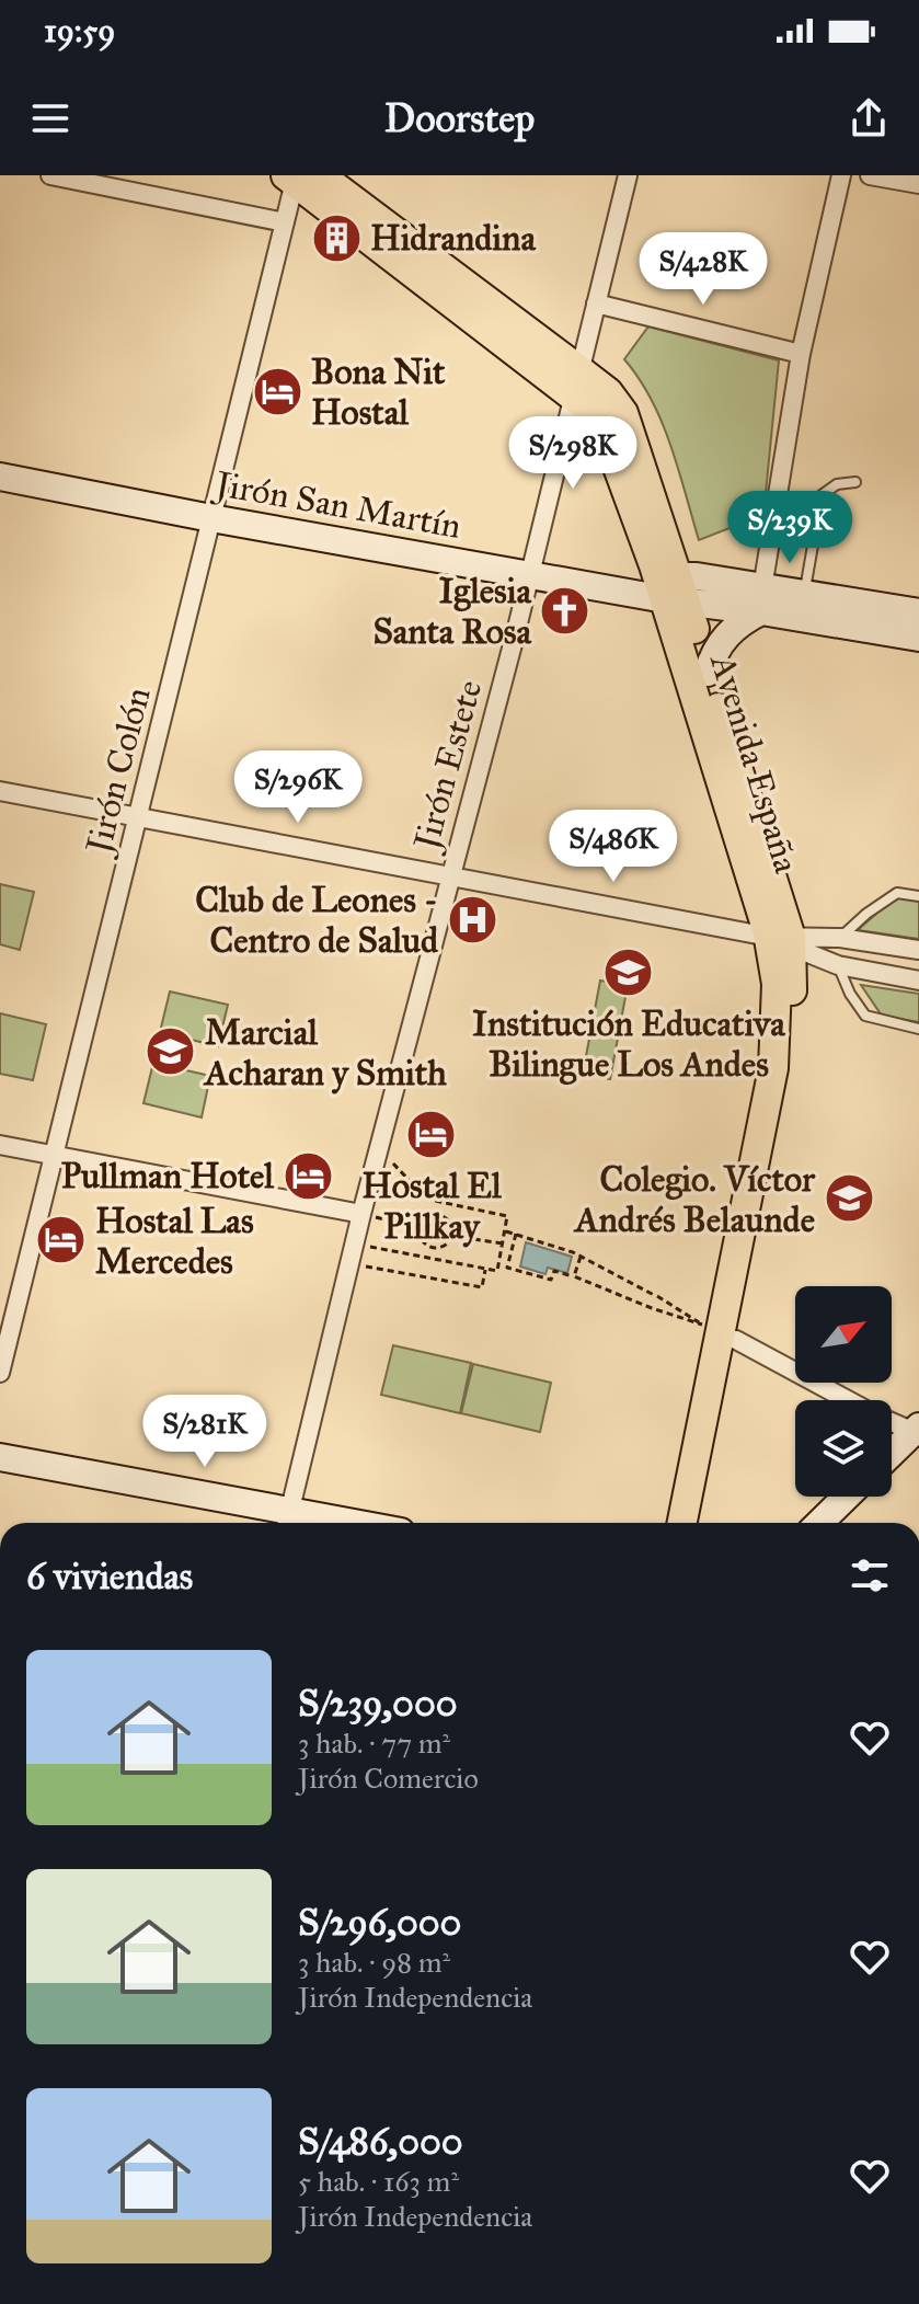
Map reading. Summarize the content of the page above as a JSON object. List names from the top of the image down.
{
  "streets": {
    "main road": ["Avenida España"],
    "street": ["Jirón San Martín", "Jirón Estete", "Jirón Colón"]
  },
  "crossings": [
    ["Jirón San Martín", "Avenida España"],
    ["Jirón San Martín", "Jirón Estete"],
    ["Jirón San Martín", "Jirón Colón"],
    ["Avenida España", "Jirón Estete"],
    ["Avenida España", "Jirón Colón"]
  ],
  "places": {
    "building": ["Hidrandina"],
    "hotel": [
      "Bona Nit Hostal",
      "Hostal El Pillkay",
      "Pullman Hotel",
      "Hostal Las Mercedes"
    ],
    "church": ["Iglesia Santa Rosa"],
    "hospital": ["Club de Leones - Centro de Salud"],
    "school or university": ["Institución Educativa Bilingue Los Andes", "Marcial Acharan y Smith", "Colegio. Víctor Andrés Belaunde"]
  },
  "north": "top right",
  "page": {
    "status": "19:59",
    "header": "Doorstep",
    "price": [
      "S/428K",
      "S/298K",
      "S/239K",
      "S/296K",
      "S/486K",
      "S/281K"
    ],
    "heading": "6 viviendas",
    "list": [
      {
        "name": "S/239,000",
        "note": "3 hab. · 77 m² · Jirón Comercio"
      },
      {
        "name": "S/296,000",
        "note": "3 hab. · 98 m² · Jirón Independencia"
      },
      {
        "name": "S/486,000",
        "note": "5 hab. · 163 m² · Jirón Independencia"
      }
    ]
  }
}
